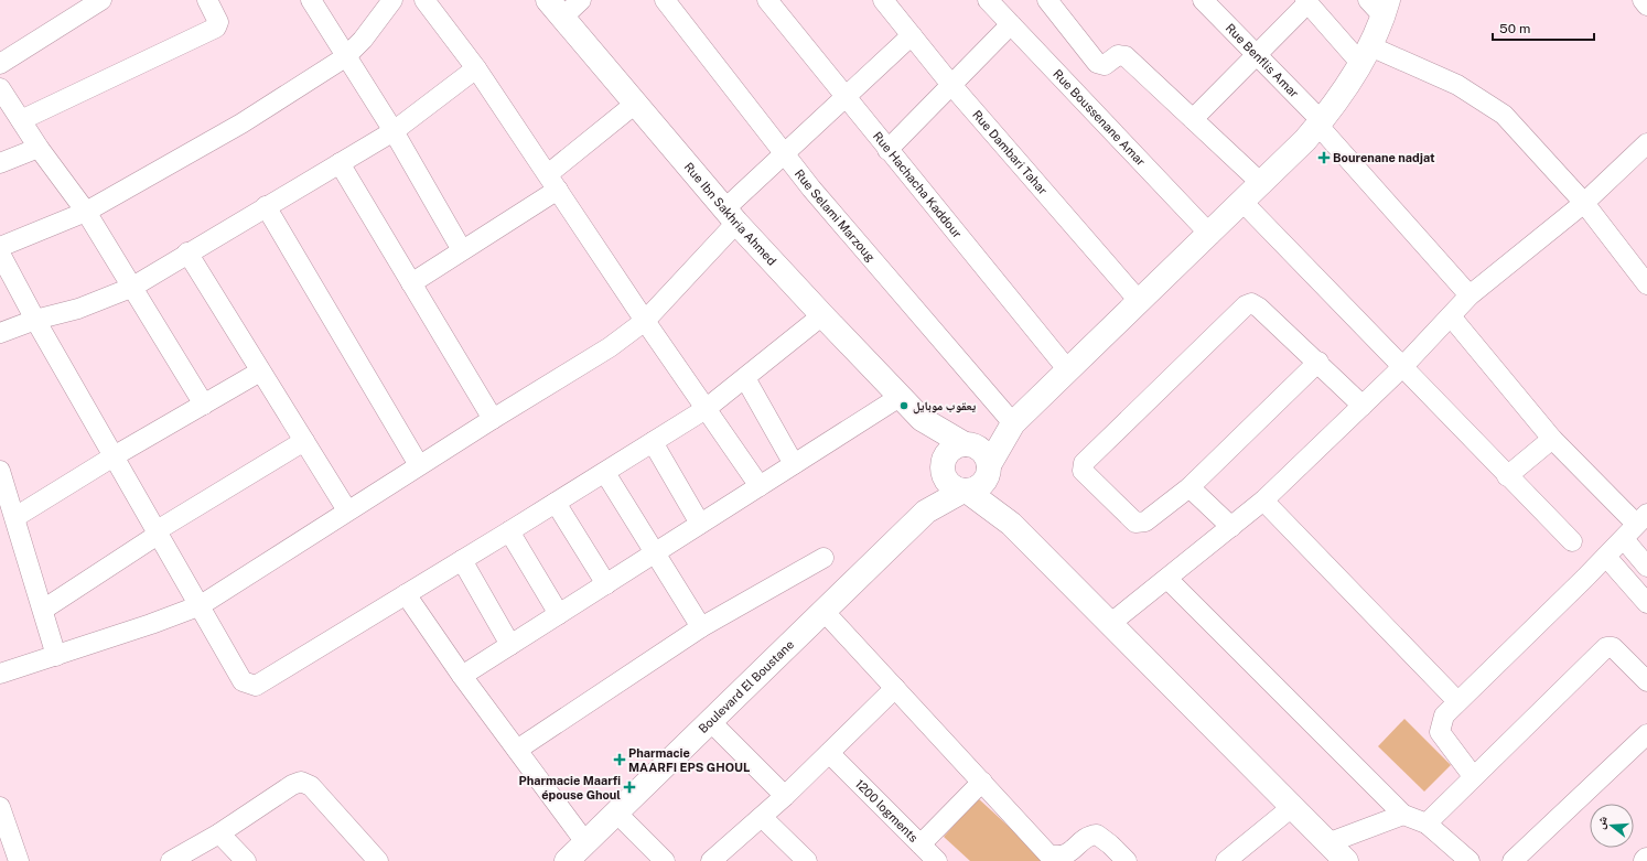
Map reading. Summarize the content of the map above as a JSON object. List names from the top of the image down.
{
  "streets": {
    "main road": ["Rue Ibn Sakhria Ahmed", "Boulevard El Boustane"],
    "street": [
      "Rue Benflis Amar",
      "Rue Boussenane Amar",
      "Rue Dambari Tahar",
      "Rue Hachacha Kaddour",
      "Rue Selami Marzoug",
      "1200 logments"
    ]
  },
  "places": {
    "health": ["Bourenane nadjat", "Pharmacie MAARFI EPS GHOUL", "Pharmacie Maarfi épouse Ghoul"],
    "other": ["يعقوب موبايل"]
  },
  "scale_bar": "50 m",
  "north": "left"
}
